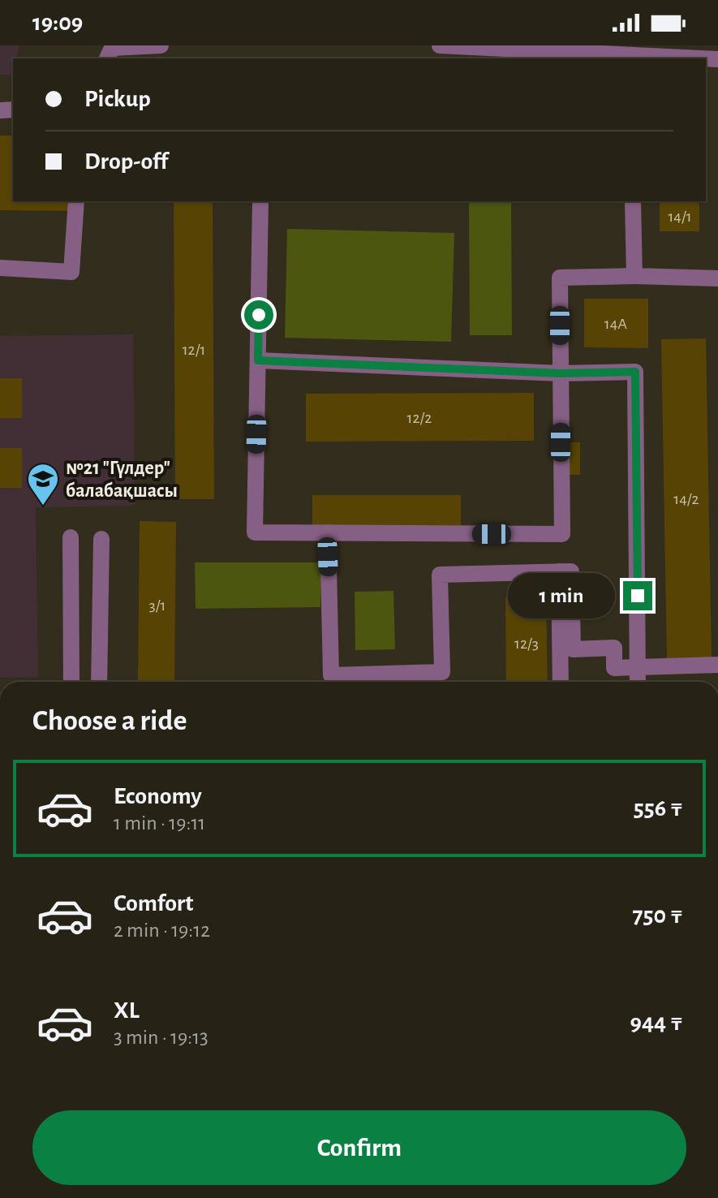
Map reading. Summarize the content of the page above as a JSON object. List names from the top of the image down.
{
  "places": {
    "school or university": ["№21 \"Гүлдер\" балабақшасы"]
  },
  "house_numbers": [
    "14/1",
    "14А",
    "12/1",
    "12/2",
    "14/2",
    "3/1",
    "12/3"
  ],
  "page": {
    "status": "19:09",
    "banner": ["Pickup", "Drop-off"],
    "bubble": "1 min",
    "heading": "Choose a ride",
    "list": [
      {
        "name": "Economy",
        "note": "1 min · 19:11",
        "value": "556 ₸"
      },
      {
        "name": "Comfort",
        "note": "2 min · 19:12",
        "value": "750 ₸"
      },
      {
        "name": "XL",
        "note": "3 min · 19:13",
        "value": "944 ₸"
      }
    ],
    "buttons": "Confirm"
  }
}
